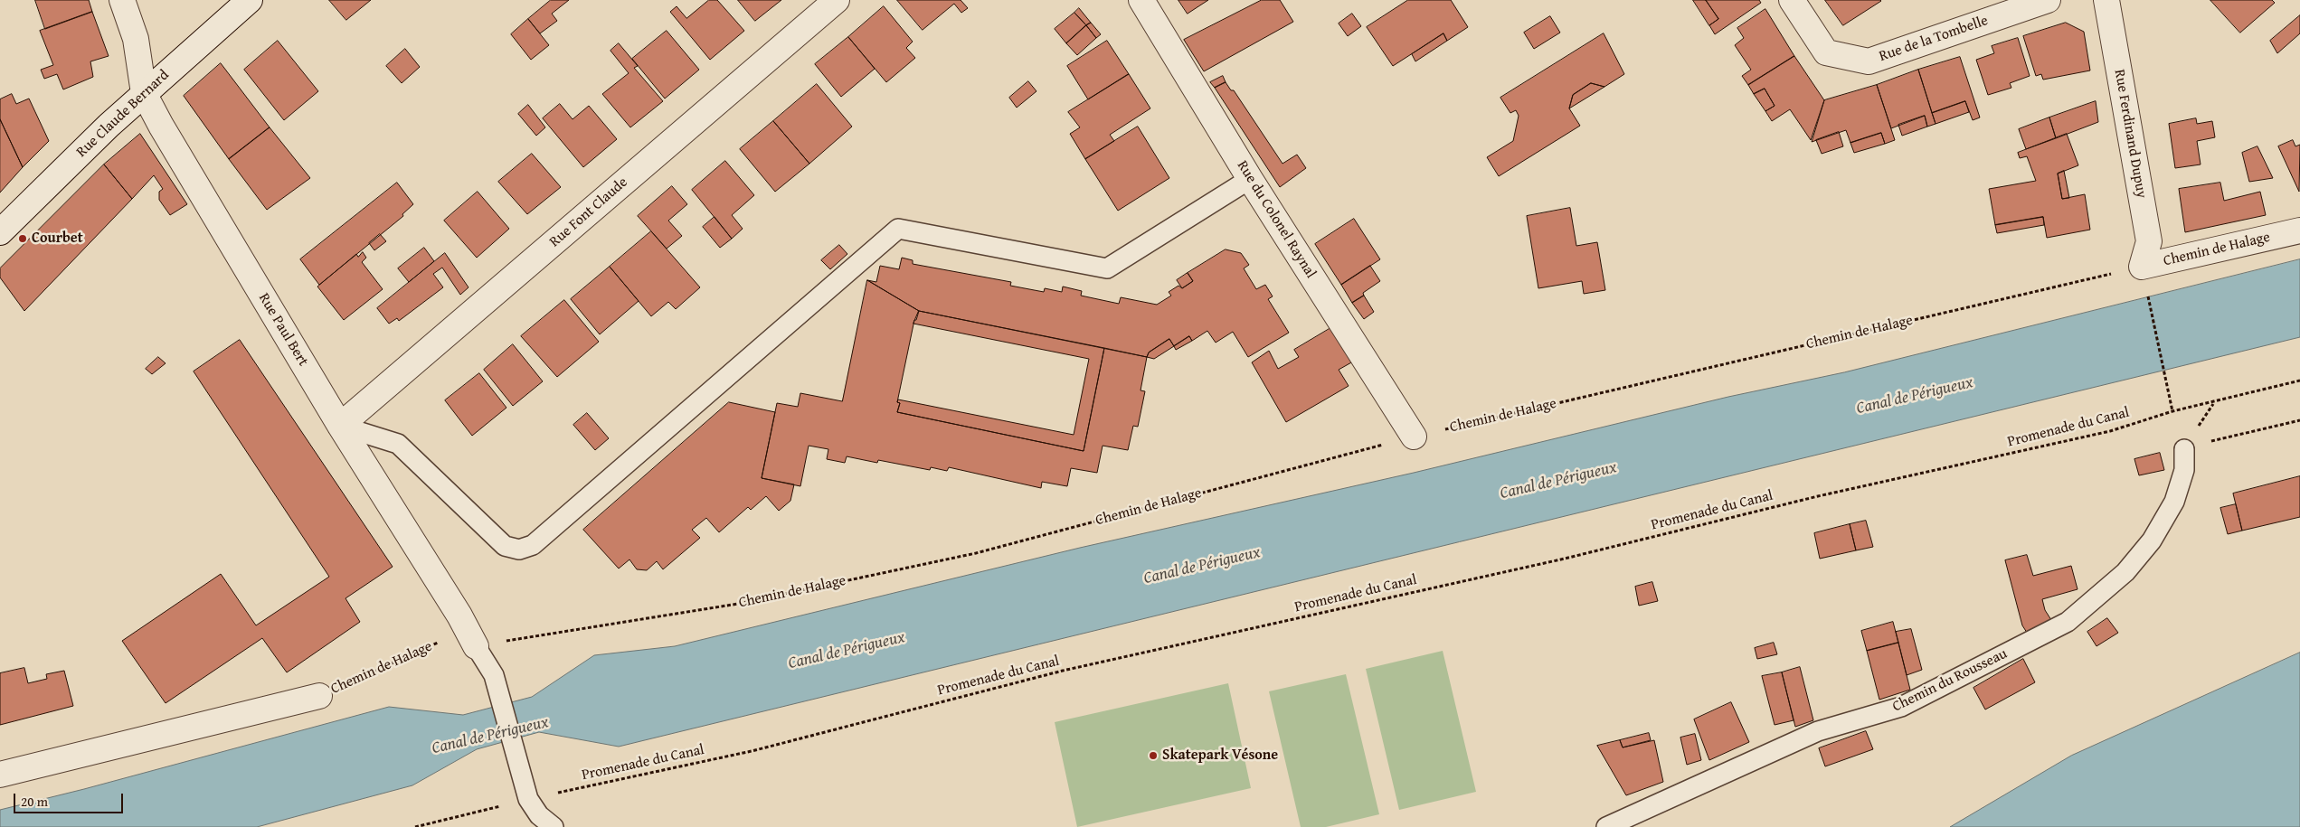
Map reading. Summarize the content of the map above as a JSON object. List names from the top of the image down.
{
  "streets": {
    "street": [
      "Rue de la Tombelle",
      "Rue Claude Bernard",
      "Rue Ferdinand Dupuy",
      "Rue Font Claude",
      "Rue du Colonel Raynal",
      "Chemin de Halage",
      "Rue Paul Bert"
    ],
    "lane": ["Chemin du Rousseau"],
    "path": ["Promenade du Canal"]
  },
  "crossings": [
    ["Rue Claude Bernard", "Rue Paul Bert"],
    ["Rue Ferdinand Dupuy", "Chemin de Halage"],
    ["Rue Font Claude", "Rue Paul Bert"],
    ["Rue du Colonel Raynal", "Chemin de Halage"],
    ["Chemin de Halage", "Rue Paul Bert"]
  ],
  "water": ["Canal de Périgueux"],
  "places": ["Courbet", "Skatepark Vésone"],
  "scale_bar": "20 m"
}
